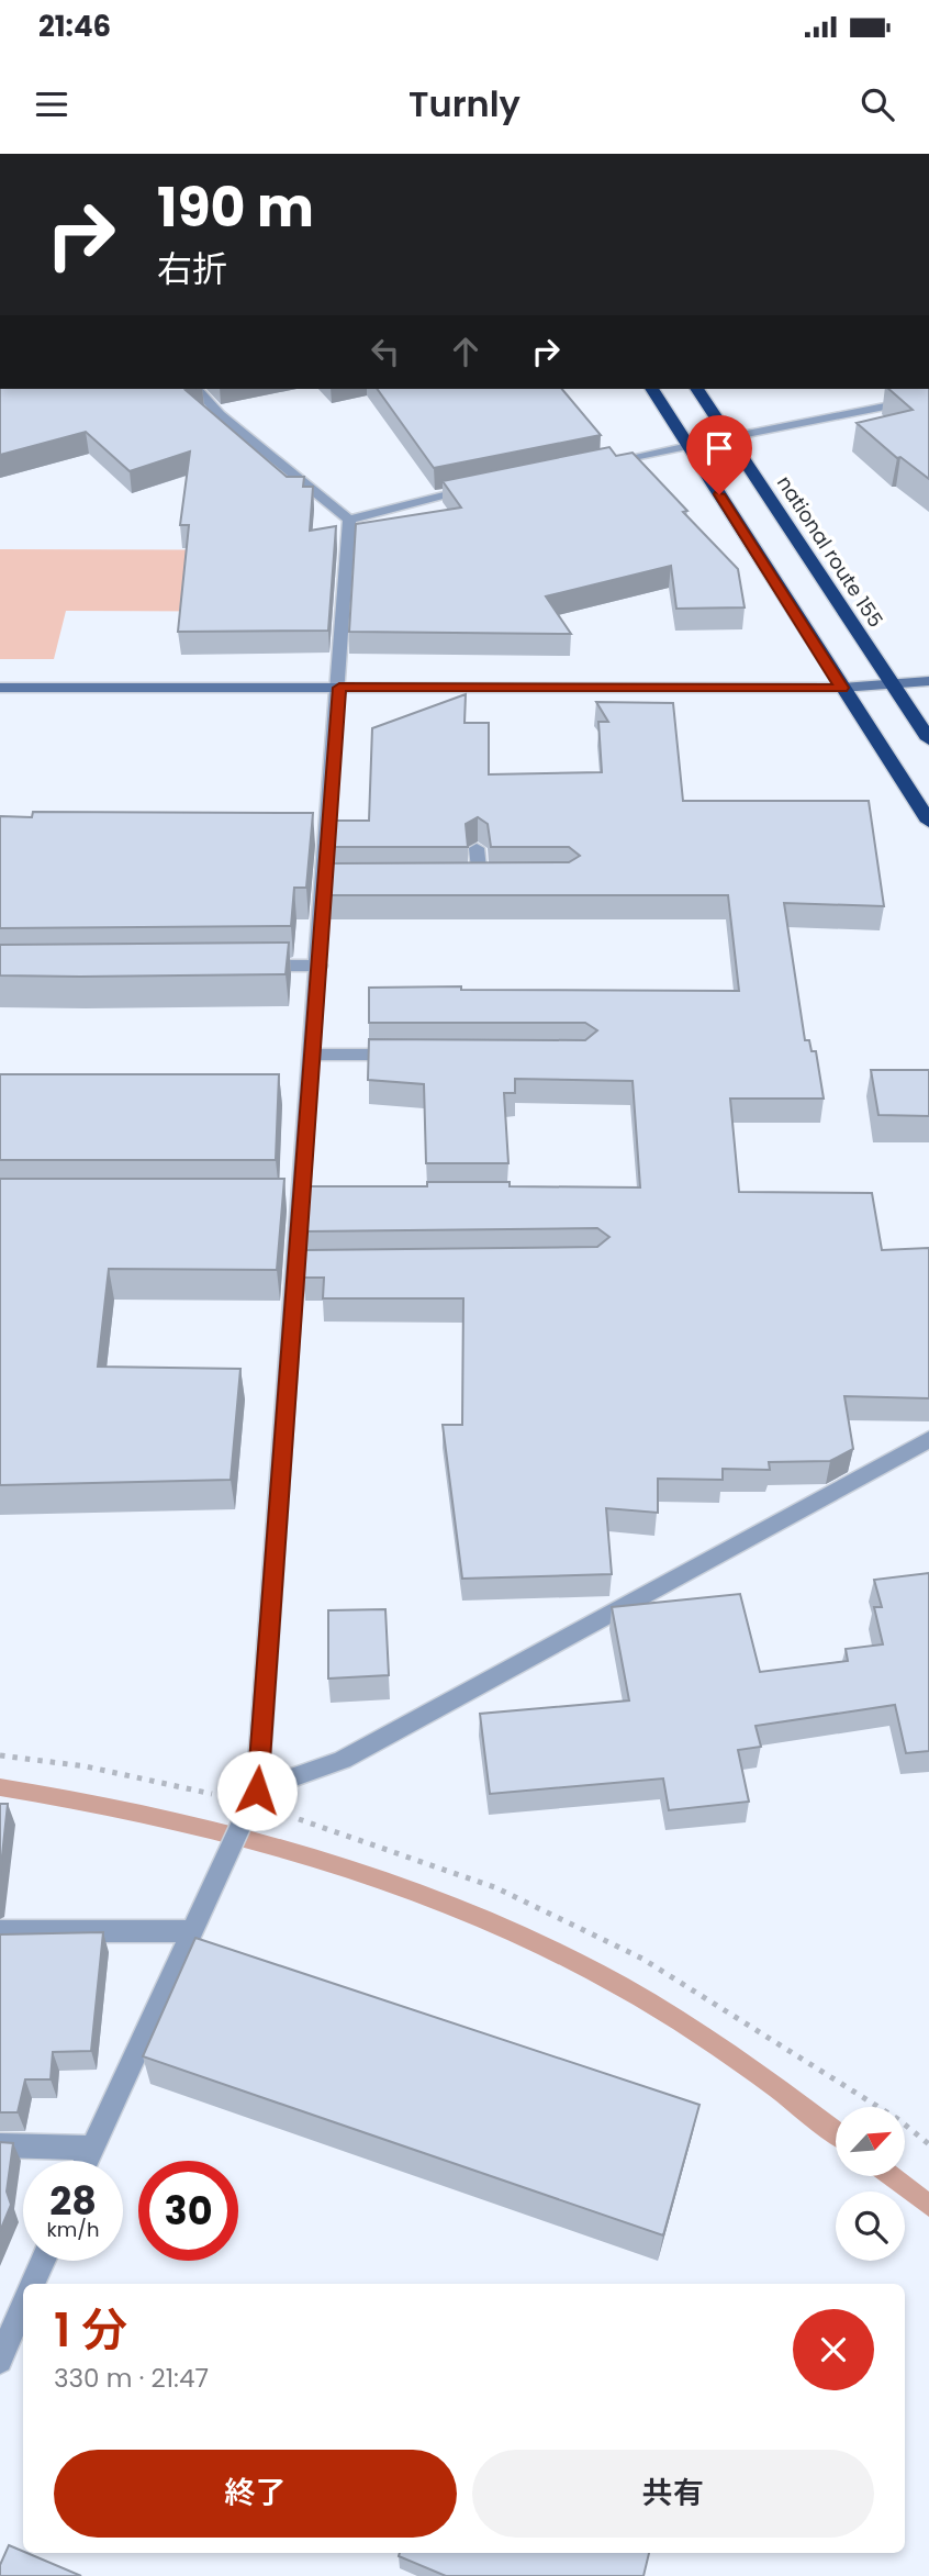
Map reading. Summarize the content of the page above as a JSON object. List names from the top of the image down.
{
  "streets": {
    "highway": ["national route 155"]
  },
  "north": "top right",
  "page": {
    "status": "21:46",
    "header": "Turnly",
    "turn": ["190 m", "右折"],
    "speed": "28 km/h",
    "limit": "30",
    "heading": ["1 分", "330 m · 21:47"],
    "buttons": ["終了", "共有"]
  }
}
